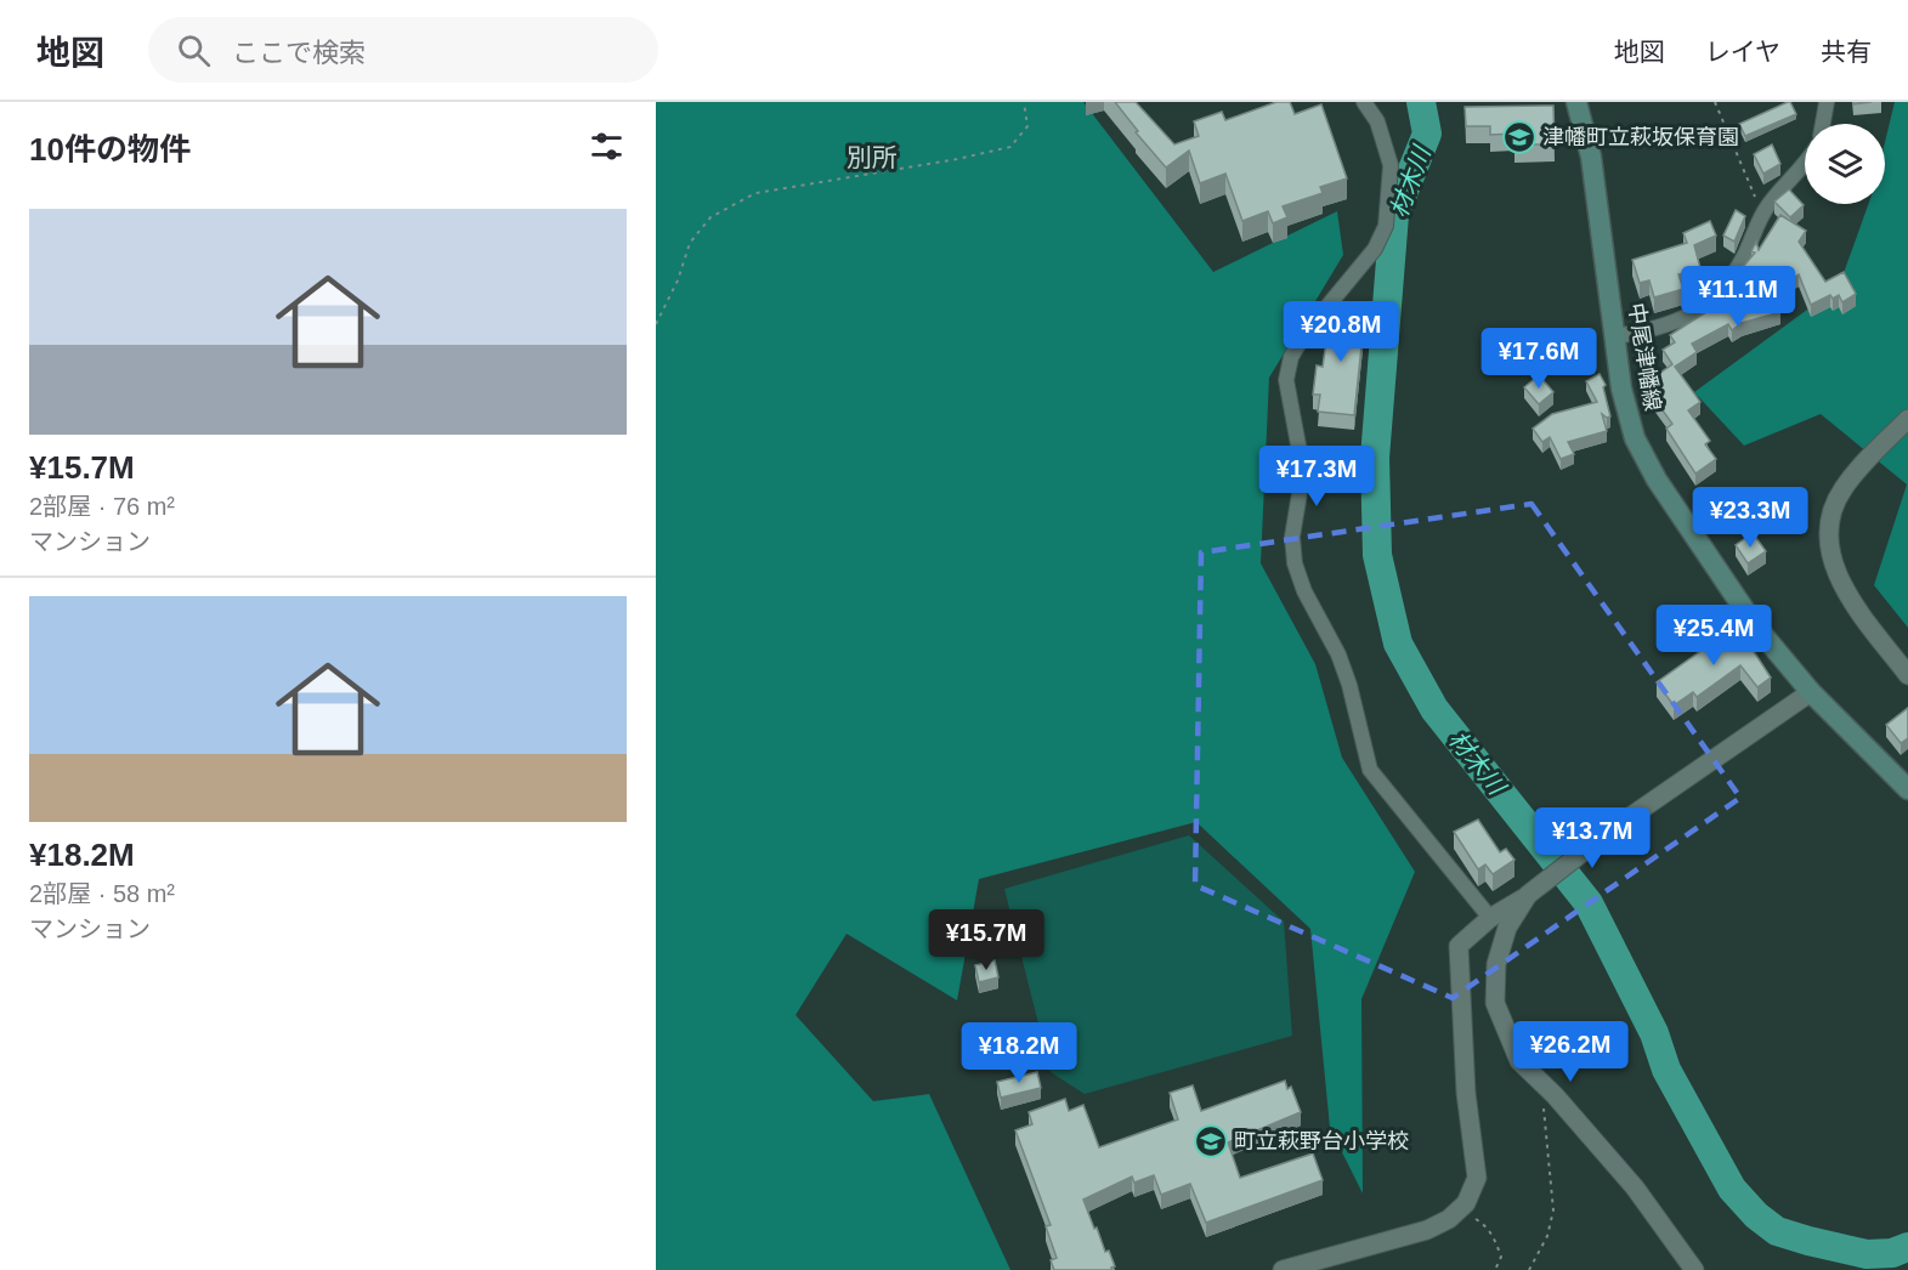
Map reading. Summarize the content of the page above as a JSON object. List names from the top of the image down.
{
  "streets": {
    "main road": ["中尾津幡線"]
  },
  "districts": ["別所"],
  "water": ["材木川"],
  "places": {
    "school or university": ["津幡町立萩坂保育園", "町立萩野台小学校"]
  },
  "page": {
    "header": "地図",
    "search": "ここで検索",
    "nav": ["地図", "レイヤ", "共有"],
    "heading": "10件の物件",
    "list": [
      {
        "name": "¥15.7M",
        "note": "2部屋 · 76 m² · マンション"
      },
      {
        "name": "¥18.2M",
        "note": "2部屋 · 58 m² · マンション"
      }
    ],
    "price": [
      "¥11.1M",
      "¥20.8M",
      "¥17.6M",
      "¥17.3M",
      "¥23.3M",
      "¥25.4M",
      "¥13.7M",
      "¥15.7M",
      "¥26.2M",
      "¥18.2M"
    ]
  }
}
